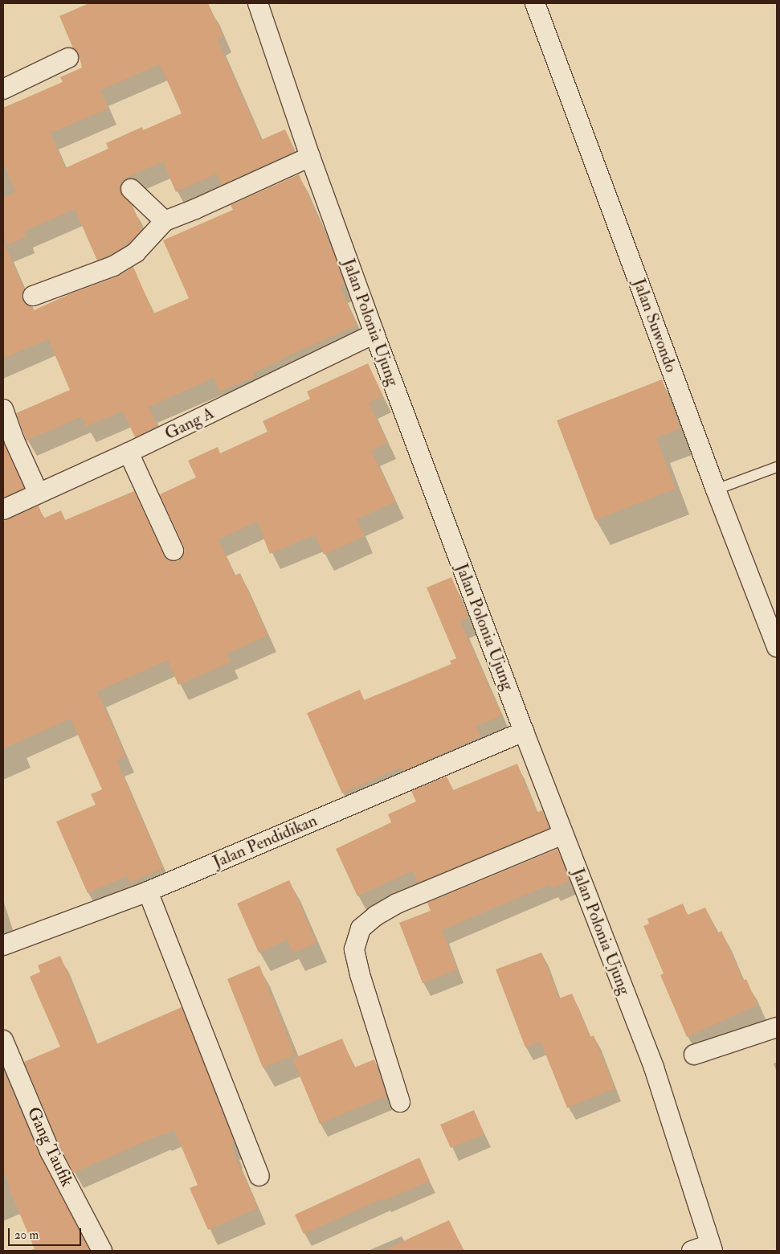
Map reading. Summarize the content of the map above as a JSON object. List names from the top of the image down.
{
  "streets": {
    "street": [
      "Jalan Polonia Ujung",
      "Jalan Suwondo",
      "Gang A",
      "Jalan Pendidikan",
      "Gang Taufik"
    ]
  },
  "crossings": [
    ["Jalan Polonia Ujung", "Gang A"],
    ["Jalan Polonia Ujung", "Jalan Pendidikan"]
  ],
  "scale_bar": "20 m"
}
